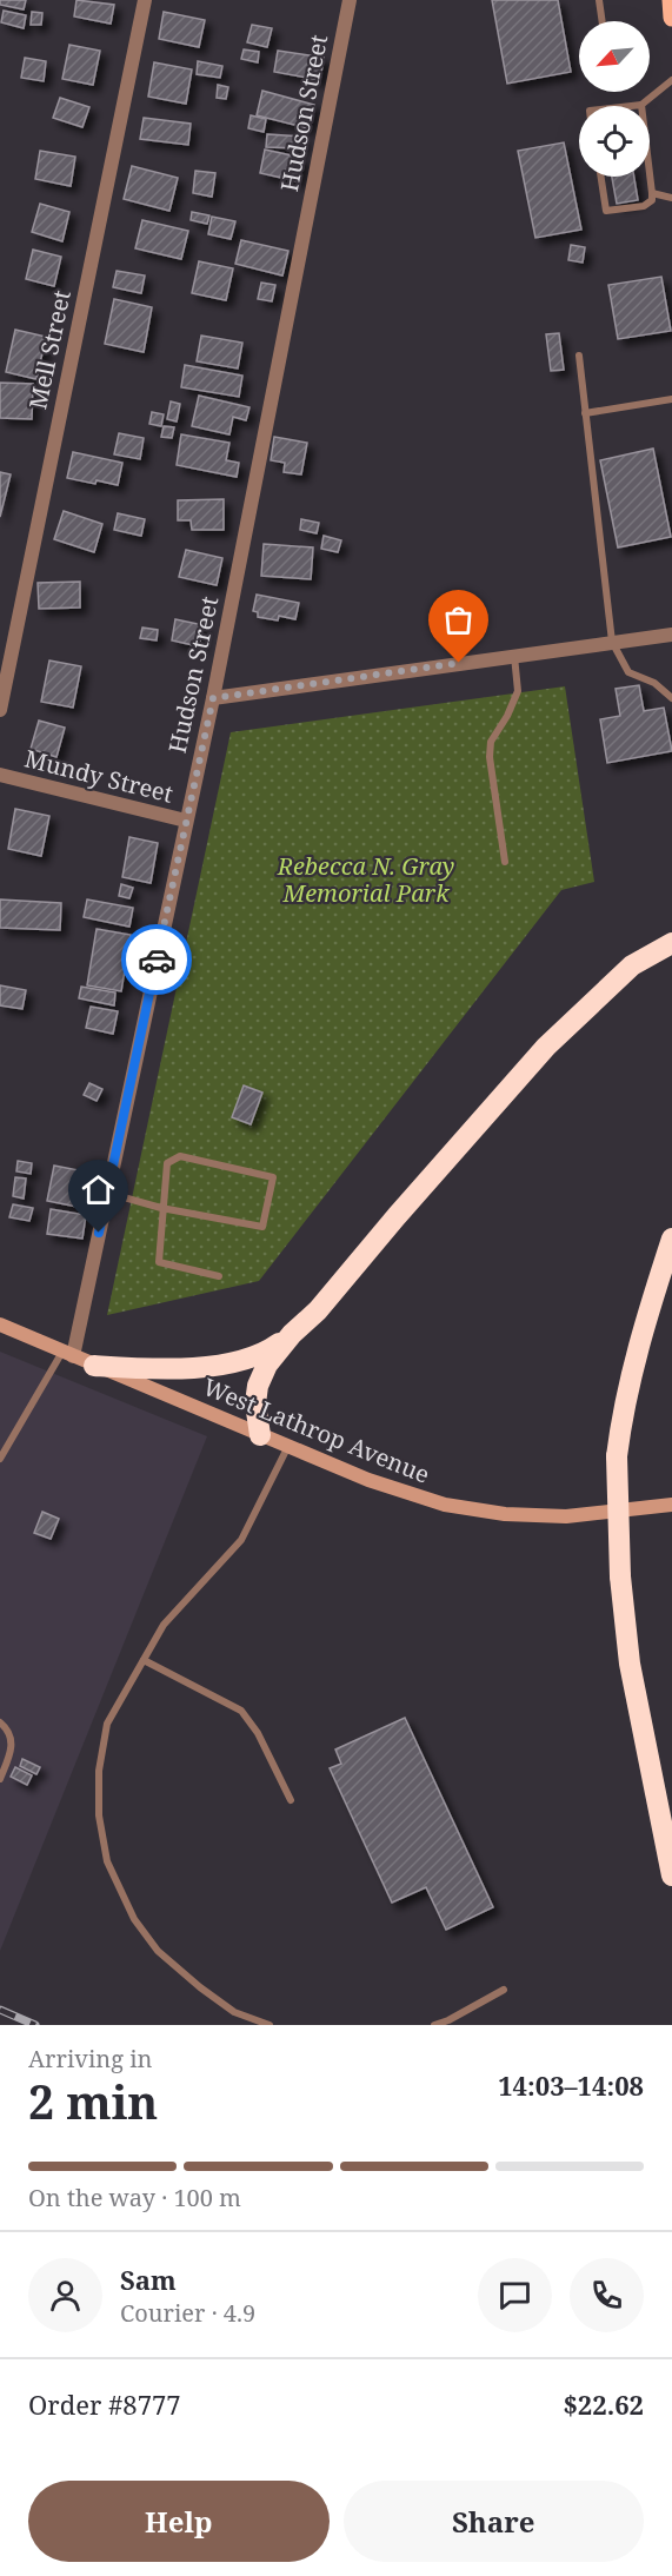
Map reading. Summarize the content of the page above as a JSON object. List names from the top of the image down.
{
  "streets": {
    "street": [
      "Hudson Street",
      "Mell Street",
      "Mundy Street",
      "West Lathrop Avenue"
    ]
  },
  "crossings": [
    ["Hudson Street", "Mundy Street"],
    ["Hudson Street", "West Lathrop Avenue"]
  ],
  "parks": ["Rebecca N. Gray Memorial Park"],
  "north": "bottom left",
  "page": {
    "heading": ["2 min", "Arriving in", "14:03–14:08"],
    "panel": [
      "Sam",
      "Courier · 4.9",
      "Order #8777",
      "$22.62"
    ],
    "bar": "On the way · 100 m",
    "buttons": ["Help", "Share"]
  }
}
